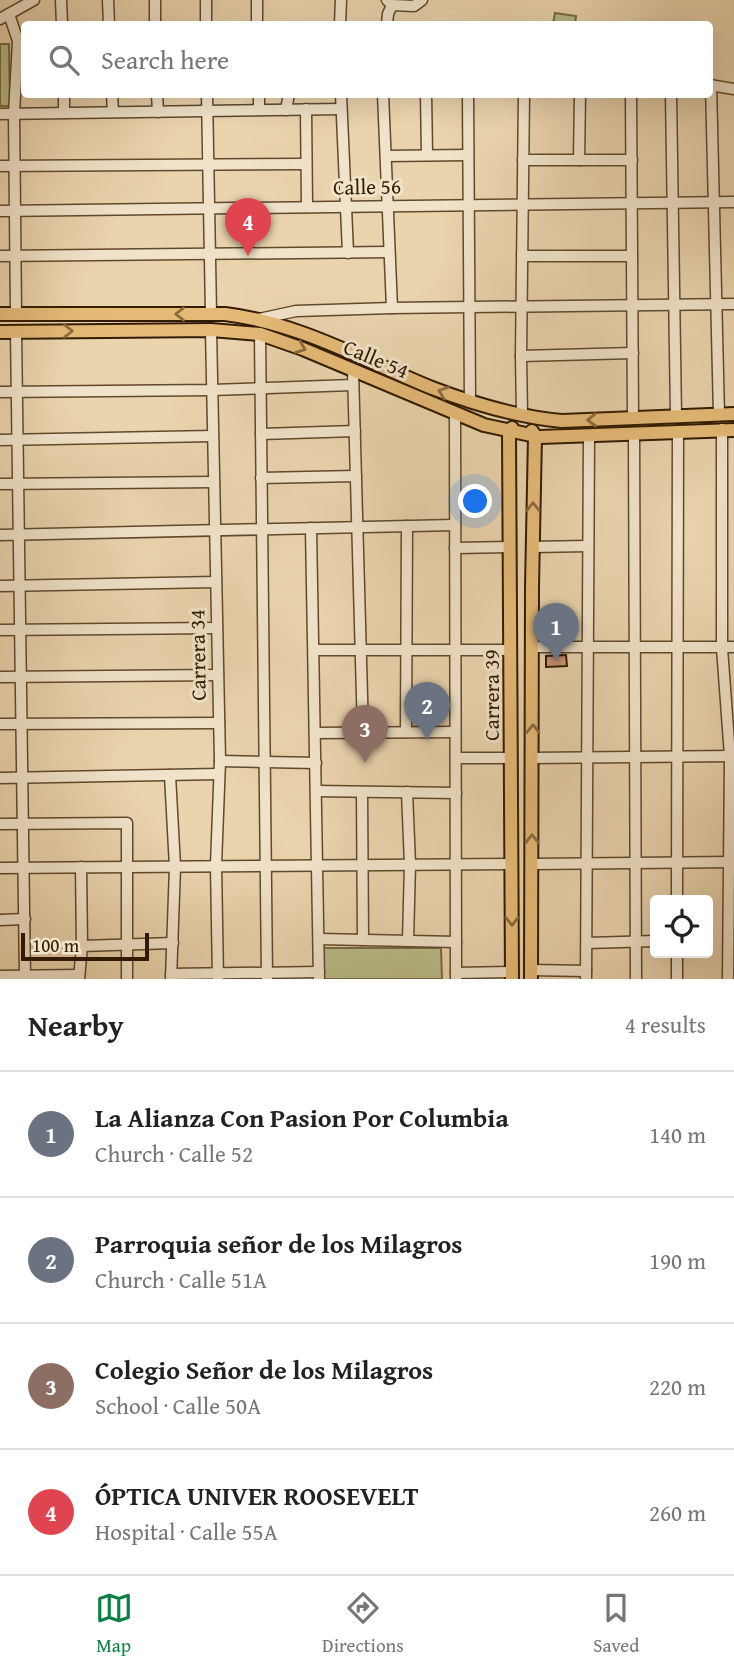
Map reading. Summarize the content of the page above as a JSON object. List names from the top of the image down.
{
  "streets": {
    "main road": ["Calle 54", "Carrera 39"],
    "street": ["Calle 56", "Carrera 34"]
  },
  "crossings": [
    ["Calle 54", "Carrera 34"],
    ["Calle 54", "Carrera 39"]
  ],
  "scale_bar": "100 m",
  "page": {
    "search": "Search here",
    "pins": [
      "4",
      "1",
      "2",
      "3"
    ],
    "scale": "100 m",
    "heading": ["Nearby", "4 results"],
    "list": [
      {
        "mark": "1",
        "name": "La Alianza Con Pasion Por Columbia",
        "note": "Church · Calle 52",
        "value": "140 m"
      },
      {
        "mark": "2",
        "name": "Parroquia señor de los Milagros",
        "note": "Church · Calle 51A",
        "value": "190 m"
      },
      {
        "mark": "3",
        "name": "Colegio Señor de los Milagros",
        "note": "School · Calle 50A",
        "value": "220 m"
      },
      {
        "mark": "4",
        "name": "ÓPTICA UNIVER ROOSEVELT",
        "note": "Hospital · Calle 55A",
        "value": "260 m"
      }
    ],
    "nav": ["Map", "Directions", "Saved"]
  }
}
